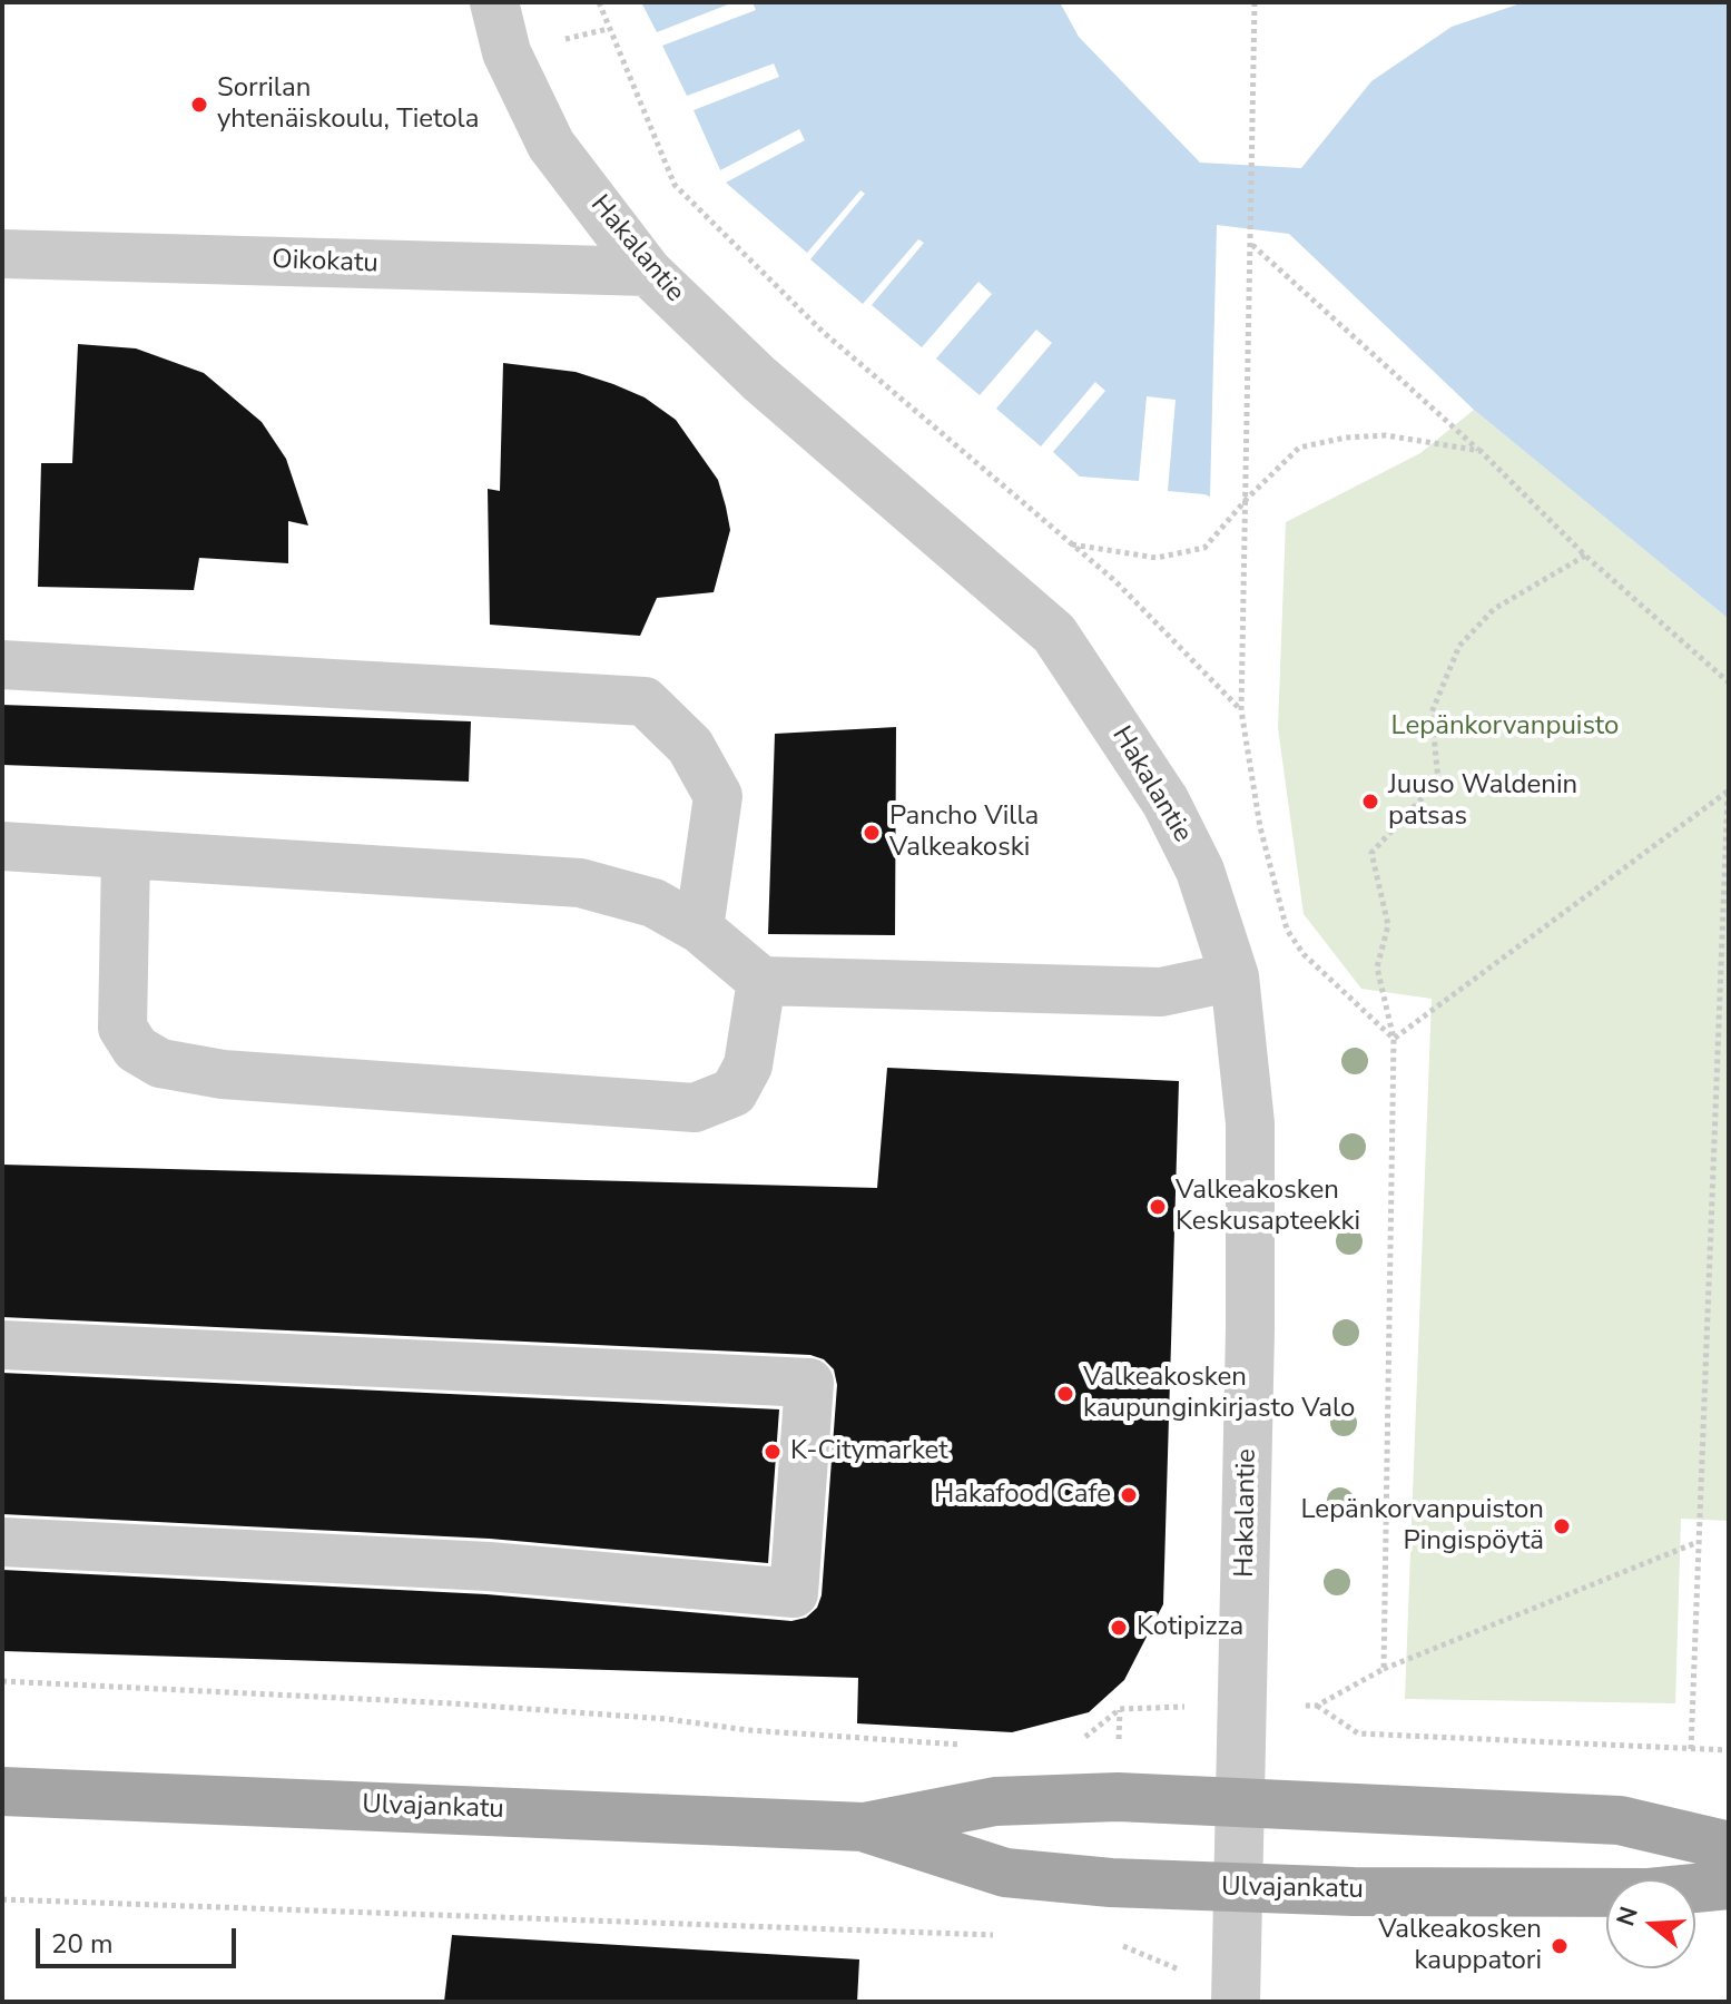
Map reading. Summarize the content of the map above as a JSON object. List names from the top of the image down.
{
  "streets": {
    "main road": ["Ulvajankatu"],
    "street": ["Hakalantie", "Oikokatu"]
  },
  "crossings": [
    ["Hakalantie", "Oikokatu"],
    ["Hakalantie", "Ulvajankatu"]
  ],
  "parks": ["Lepänkorvanpuisto"],
  "places": [
    "Sorrilan yhtenäiskoulu, Tietola",
    "Juuso Waldenin patsas",
    "Pancho Villa Valkeakoski",
    "Valkeakosken Keskusapteekki",
    "Valkeakosken kaupunginkirjasto Valo",
    "K-Citymarket",
    "Hakafood Cafe",
    "Lepänkorvanpuiston Pingispöytä",
    "Kotipizza",
    "Valkeakosken kauppatori"
  ],
  "scale_bar": "20 m",
  "north": "left"
}
